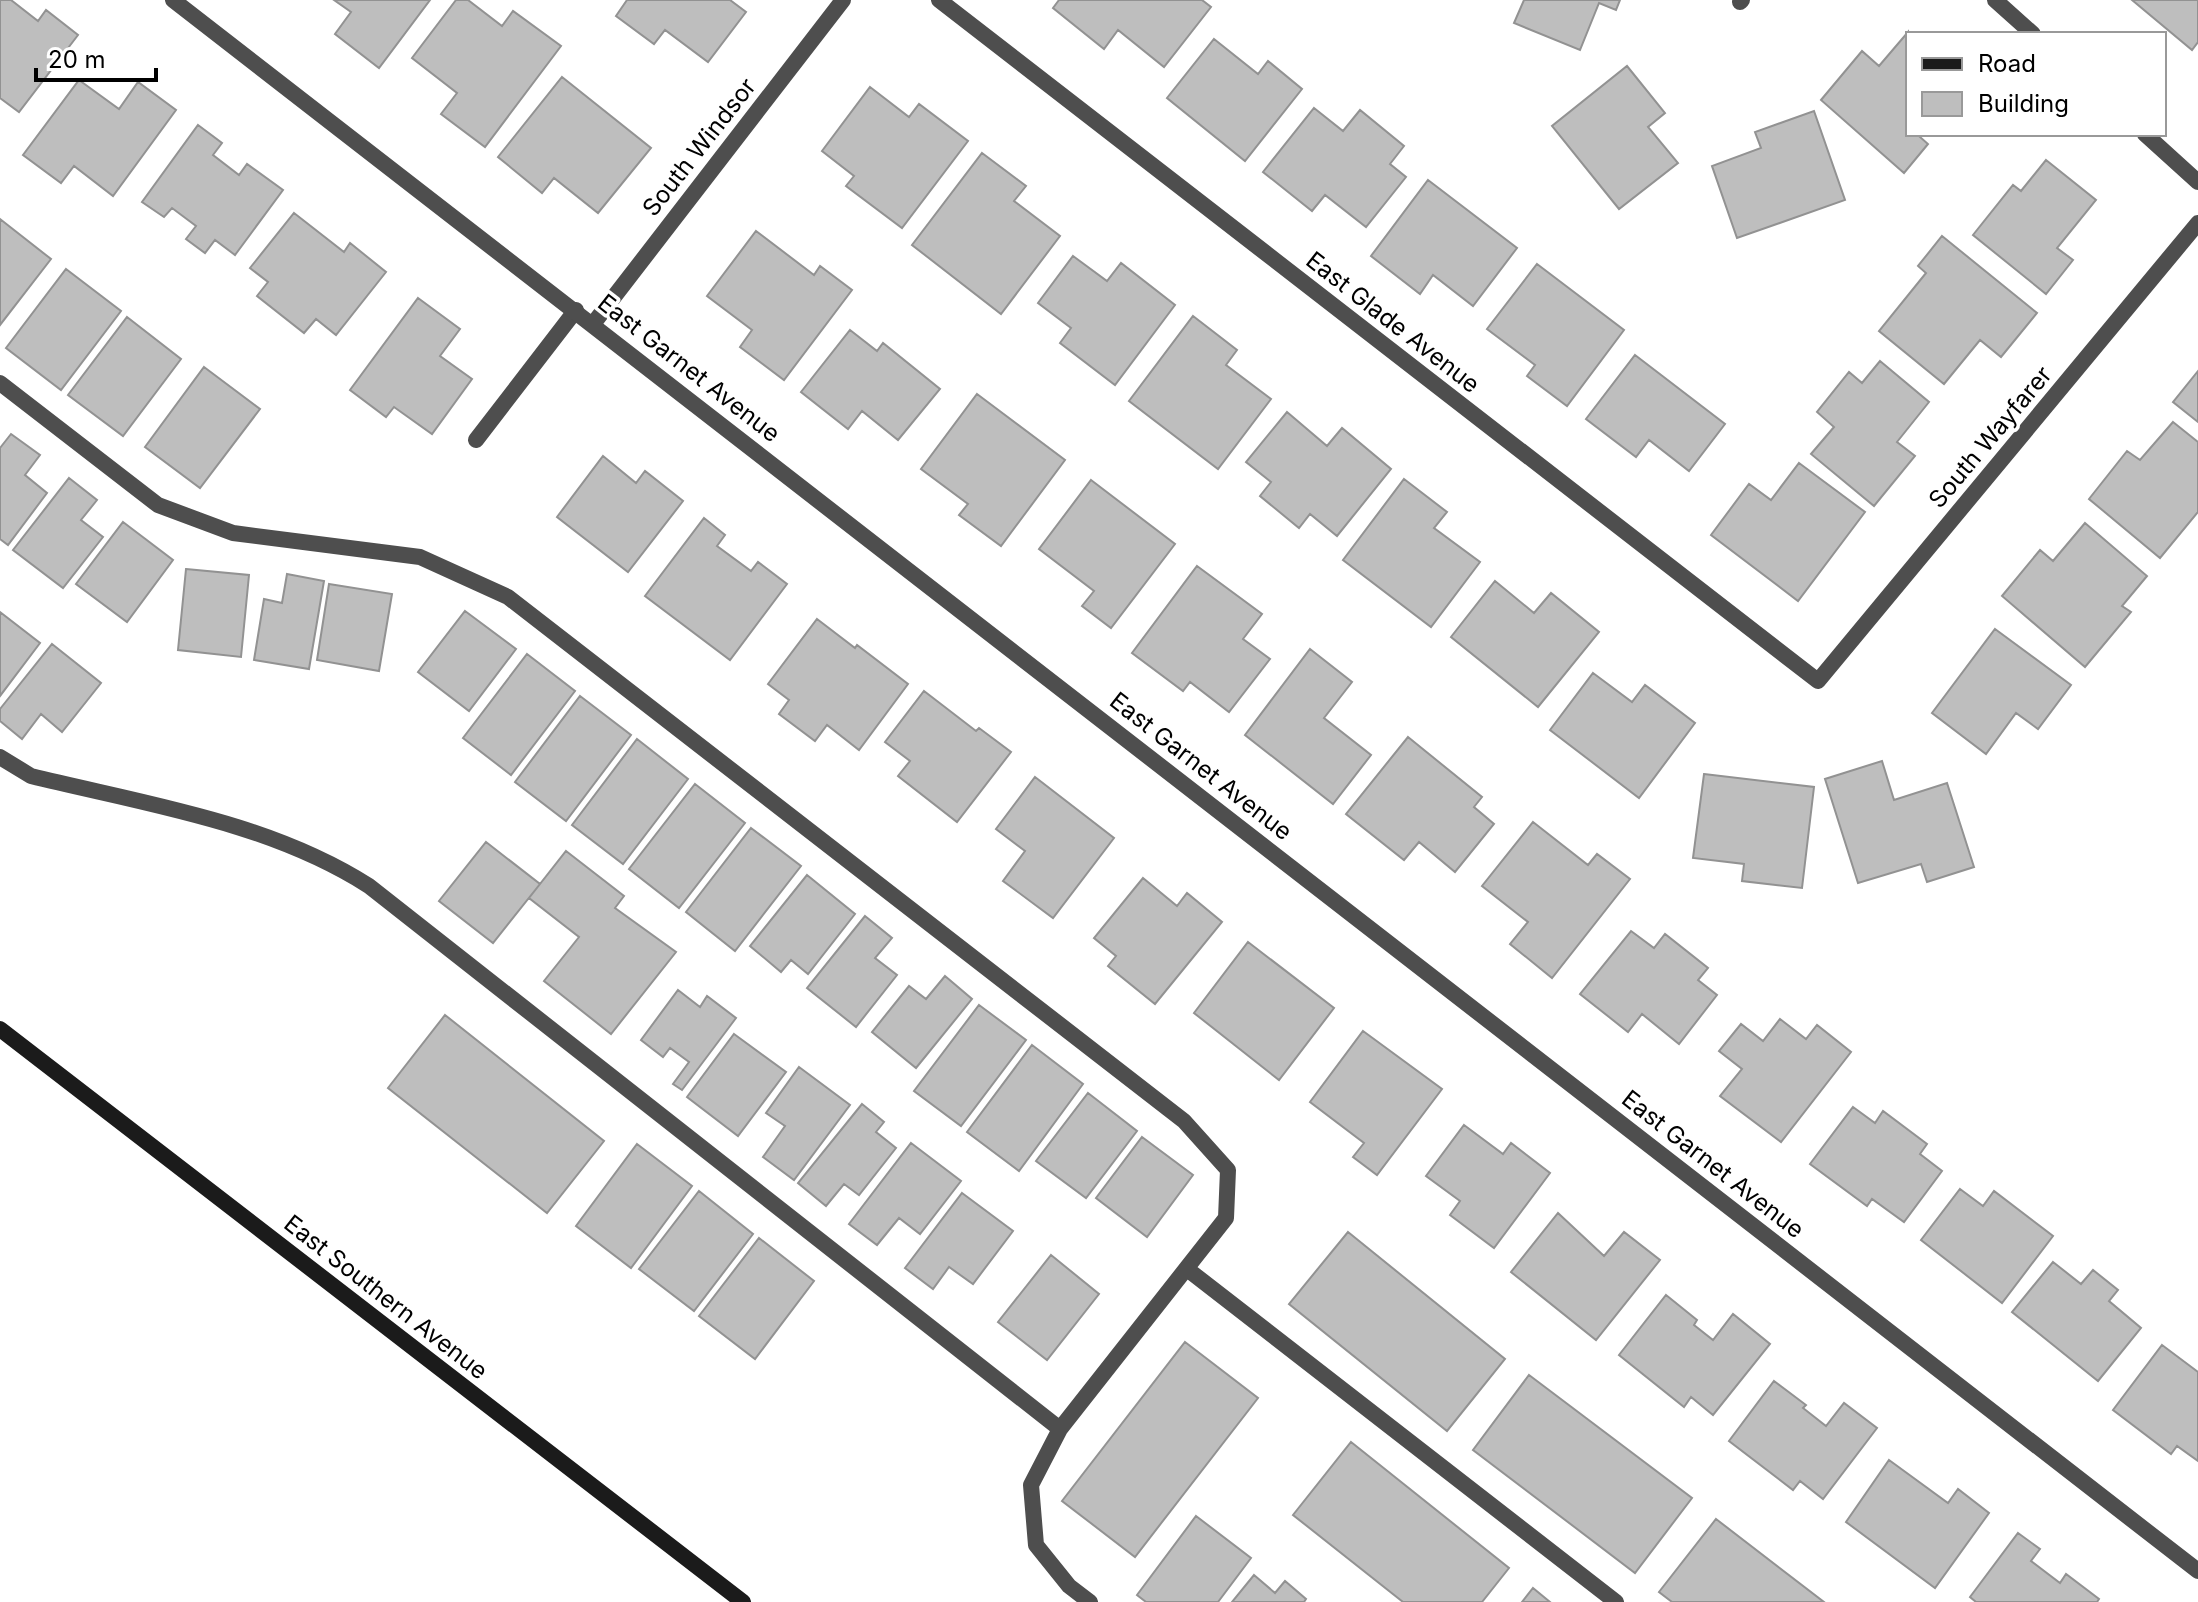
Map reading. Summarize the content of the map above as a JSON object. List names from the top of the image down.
{
  "streets": {
    "main road": ["East Southern Avenue"],
    "street": [
      "South Windsor",
      "East Glade Avenue",
      "East Garnet Avenue",
      "South Wayfarer"
    ]
  },
  "crossings": [
    ["South Windsor", "East Garnet Avenue"],
    ["East Glade Avenue", "South Wayfarer"]
  ],
  "legend": ["Road", "Building"],
  "scale_bar": "20 m"
}
